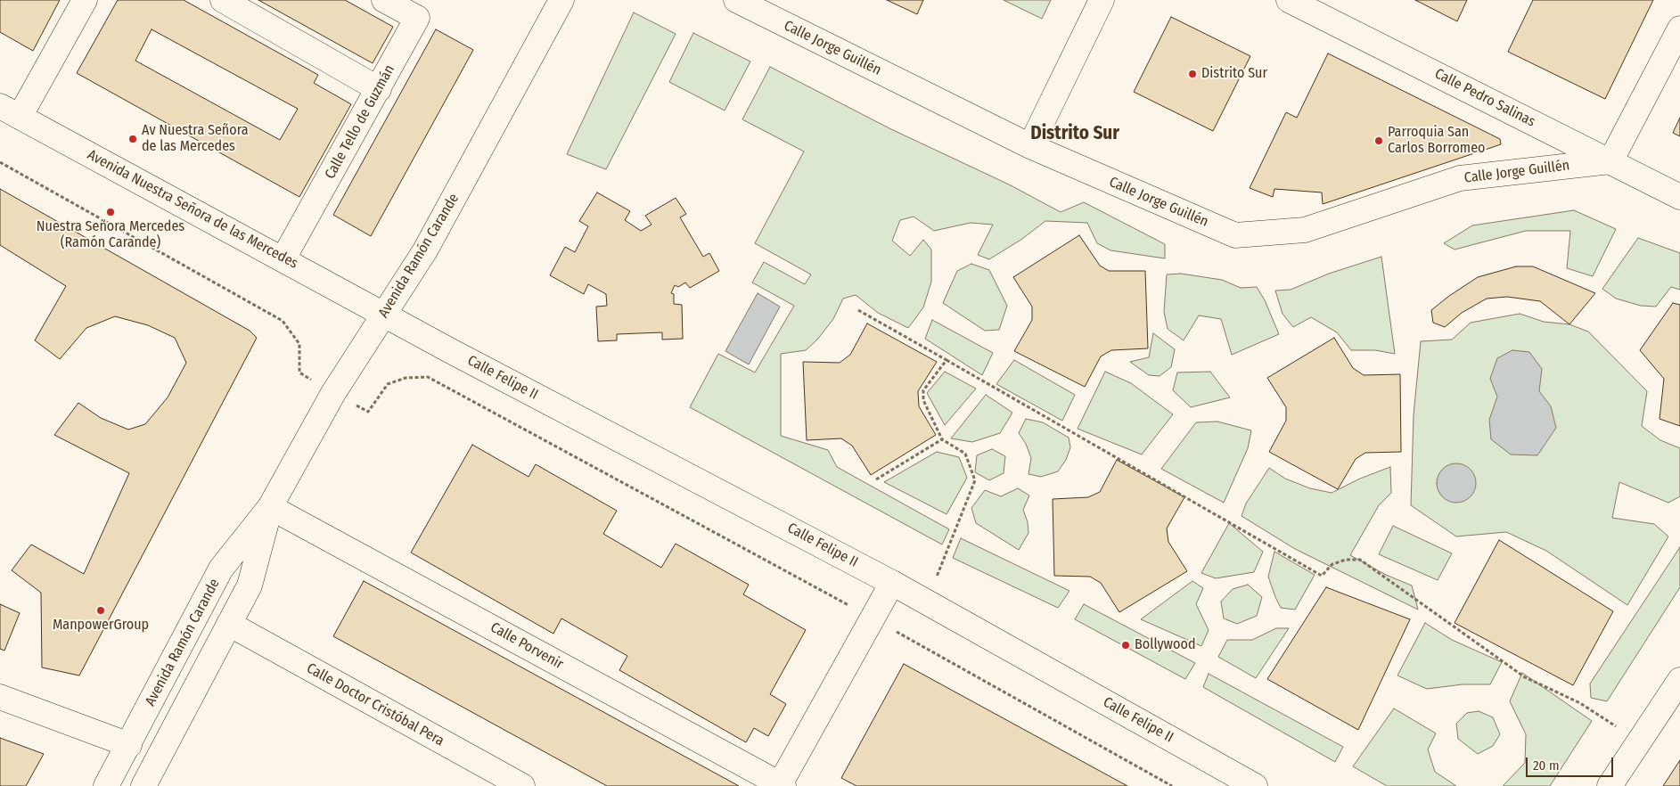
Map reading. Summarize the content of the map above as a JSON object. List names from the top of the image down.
{
  "streets": {
    "street": [
      "Calle Jorge Guillén",
      "Calle Pedro Salinas",
      "Calle Tello de Guzmán",
      "Avenida Nuestra Señora de las Mercedes",
      "Avenida Ramón Carande",
      "Calle Felipe II",
      "Calle Porvenir",
      "Calle Doctor Cristóbal Pera"
    ]
  },
  "crossings": [
    ["Calle Jorge Guillén", "Calle Pedro Salinas"],
    ["Calle Tello de Guzmán", "Avenida Nuestra Señora de las Mercedes"],
    ["Avenida Nuestra Señora de las Mercedes", "Avenida Ramón Carande"],
    ["Avenida Nuestra Señora de las Mercedes", "Calle Felipe II"],
    ["Avenida Ramón Carande", "Calle Felipe II"],
    ["Avenida Ramón Carande", "Calle Porvenir"],
    ["Avenida Ramón Carande", "Calle Doctor Cristóbal Pera"]
  ],
  "districts": ["Distrito Sur"],
  "places": [
    "Distrito Sur",
    "Av Nuestra Señora de las Mercedes",
    "Parroquia San Carlos Borromeo",
    "Nuestra Señora Mercedes (Ramón Carande)",
    "ManpowerGroup",
    "Bollywood"
  ],
  "scale_bar": "20 m"
}
